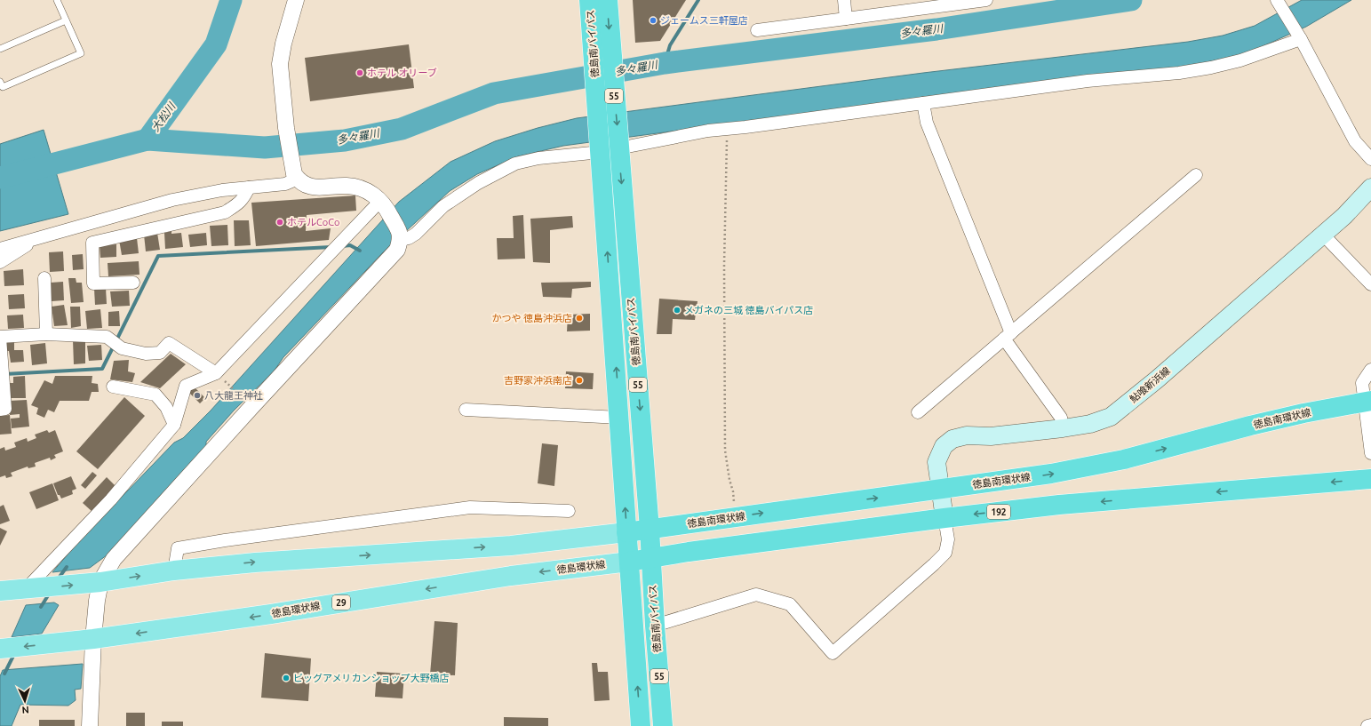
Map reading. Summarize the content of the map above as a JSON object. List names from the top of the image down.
{
  "streets": {
    "highway": [
      "徳島南バイパス",
      "55",
      "徳島南環状線",
      "192"
    ],
    "main road": ["鮎喰新浜線", "徳島環状線", "29"]
  },
  "crossings": [
    ["徳島南バイパス", "徳島南環状線"],
    ["徳島南バイパス", "192"],
    ["徳島南バイパス", "徳島環状線"],
    ["鮎喰新浜線", "徳島南環状線"],
    ["鮎喰新浜線", "192"],
    ["192", "徳島環状線"]
  ],
  "water": ["多々羅川", "大松川"],
  "places": [
    "ジェームス三軒屋店",
    "ホテル オリーブ",
    "ホテルCoCo",
    "メガネの三城 徳島バイパス店",
    "かつや 徳島沖浜店",
    "吉野家沖浜南店",
    "八大龍王神社",
    "ビッグアメリカンショップ大野橋店"
  ],
  "north": "bottom"
}
